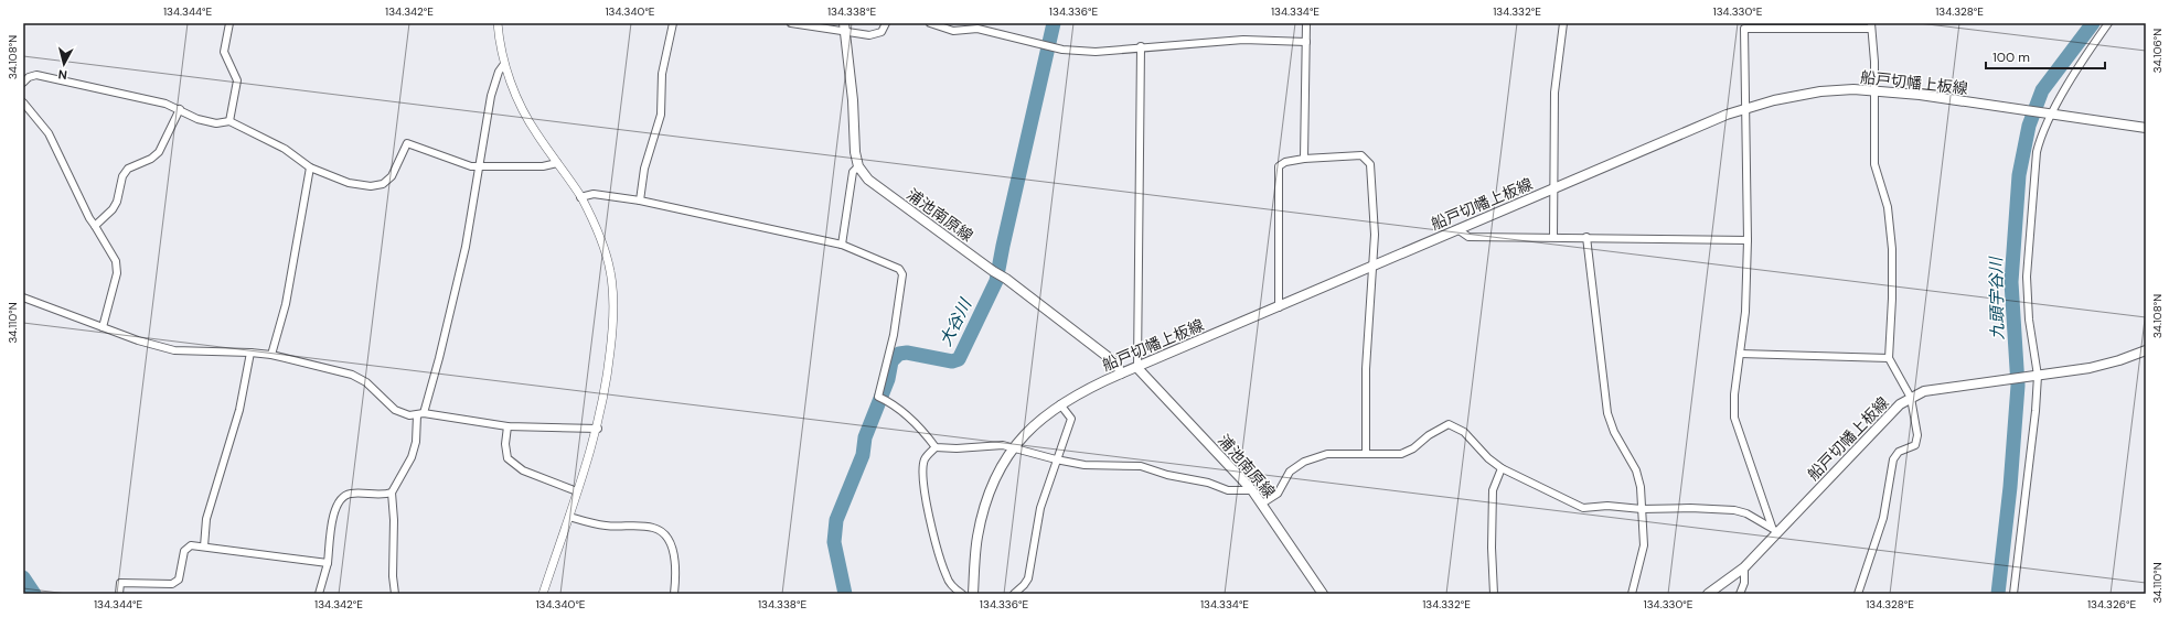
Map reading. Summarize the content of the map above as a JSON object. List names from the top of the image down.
{
  "streets": {
    "main road": ["船戸切幡上板線", "浦池南原線"]
  },
  "crossings": [
    ["船戸切幡上板線", "浦池南原線"]
  ],
  "water": ["九頭宇谷川", "大谷川"],
  "scale_bar": "100 m",
  "north": "bottom",
  "coordinates": [
    "134.344°E",
    "134.342°E",
    "134.340°E",
    "134.338°E",
    "134.336°E",
    "134.334°E",
    "134.332°E",
    "134.330°E",
    "134.328°E",
    "34.106°N",
    "34.108°N",
    "34.110°N",
    "134.326°E"
  ]
}
